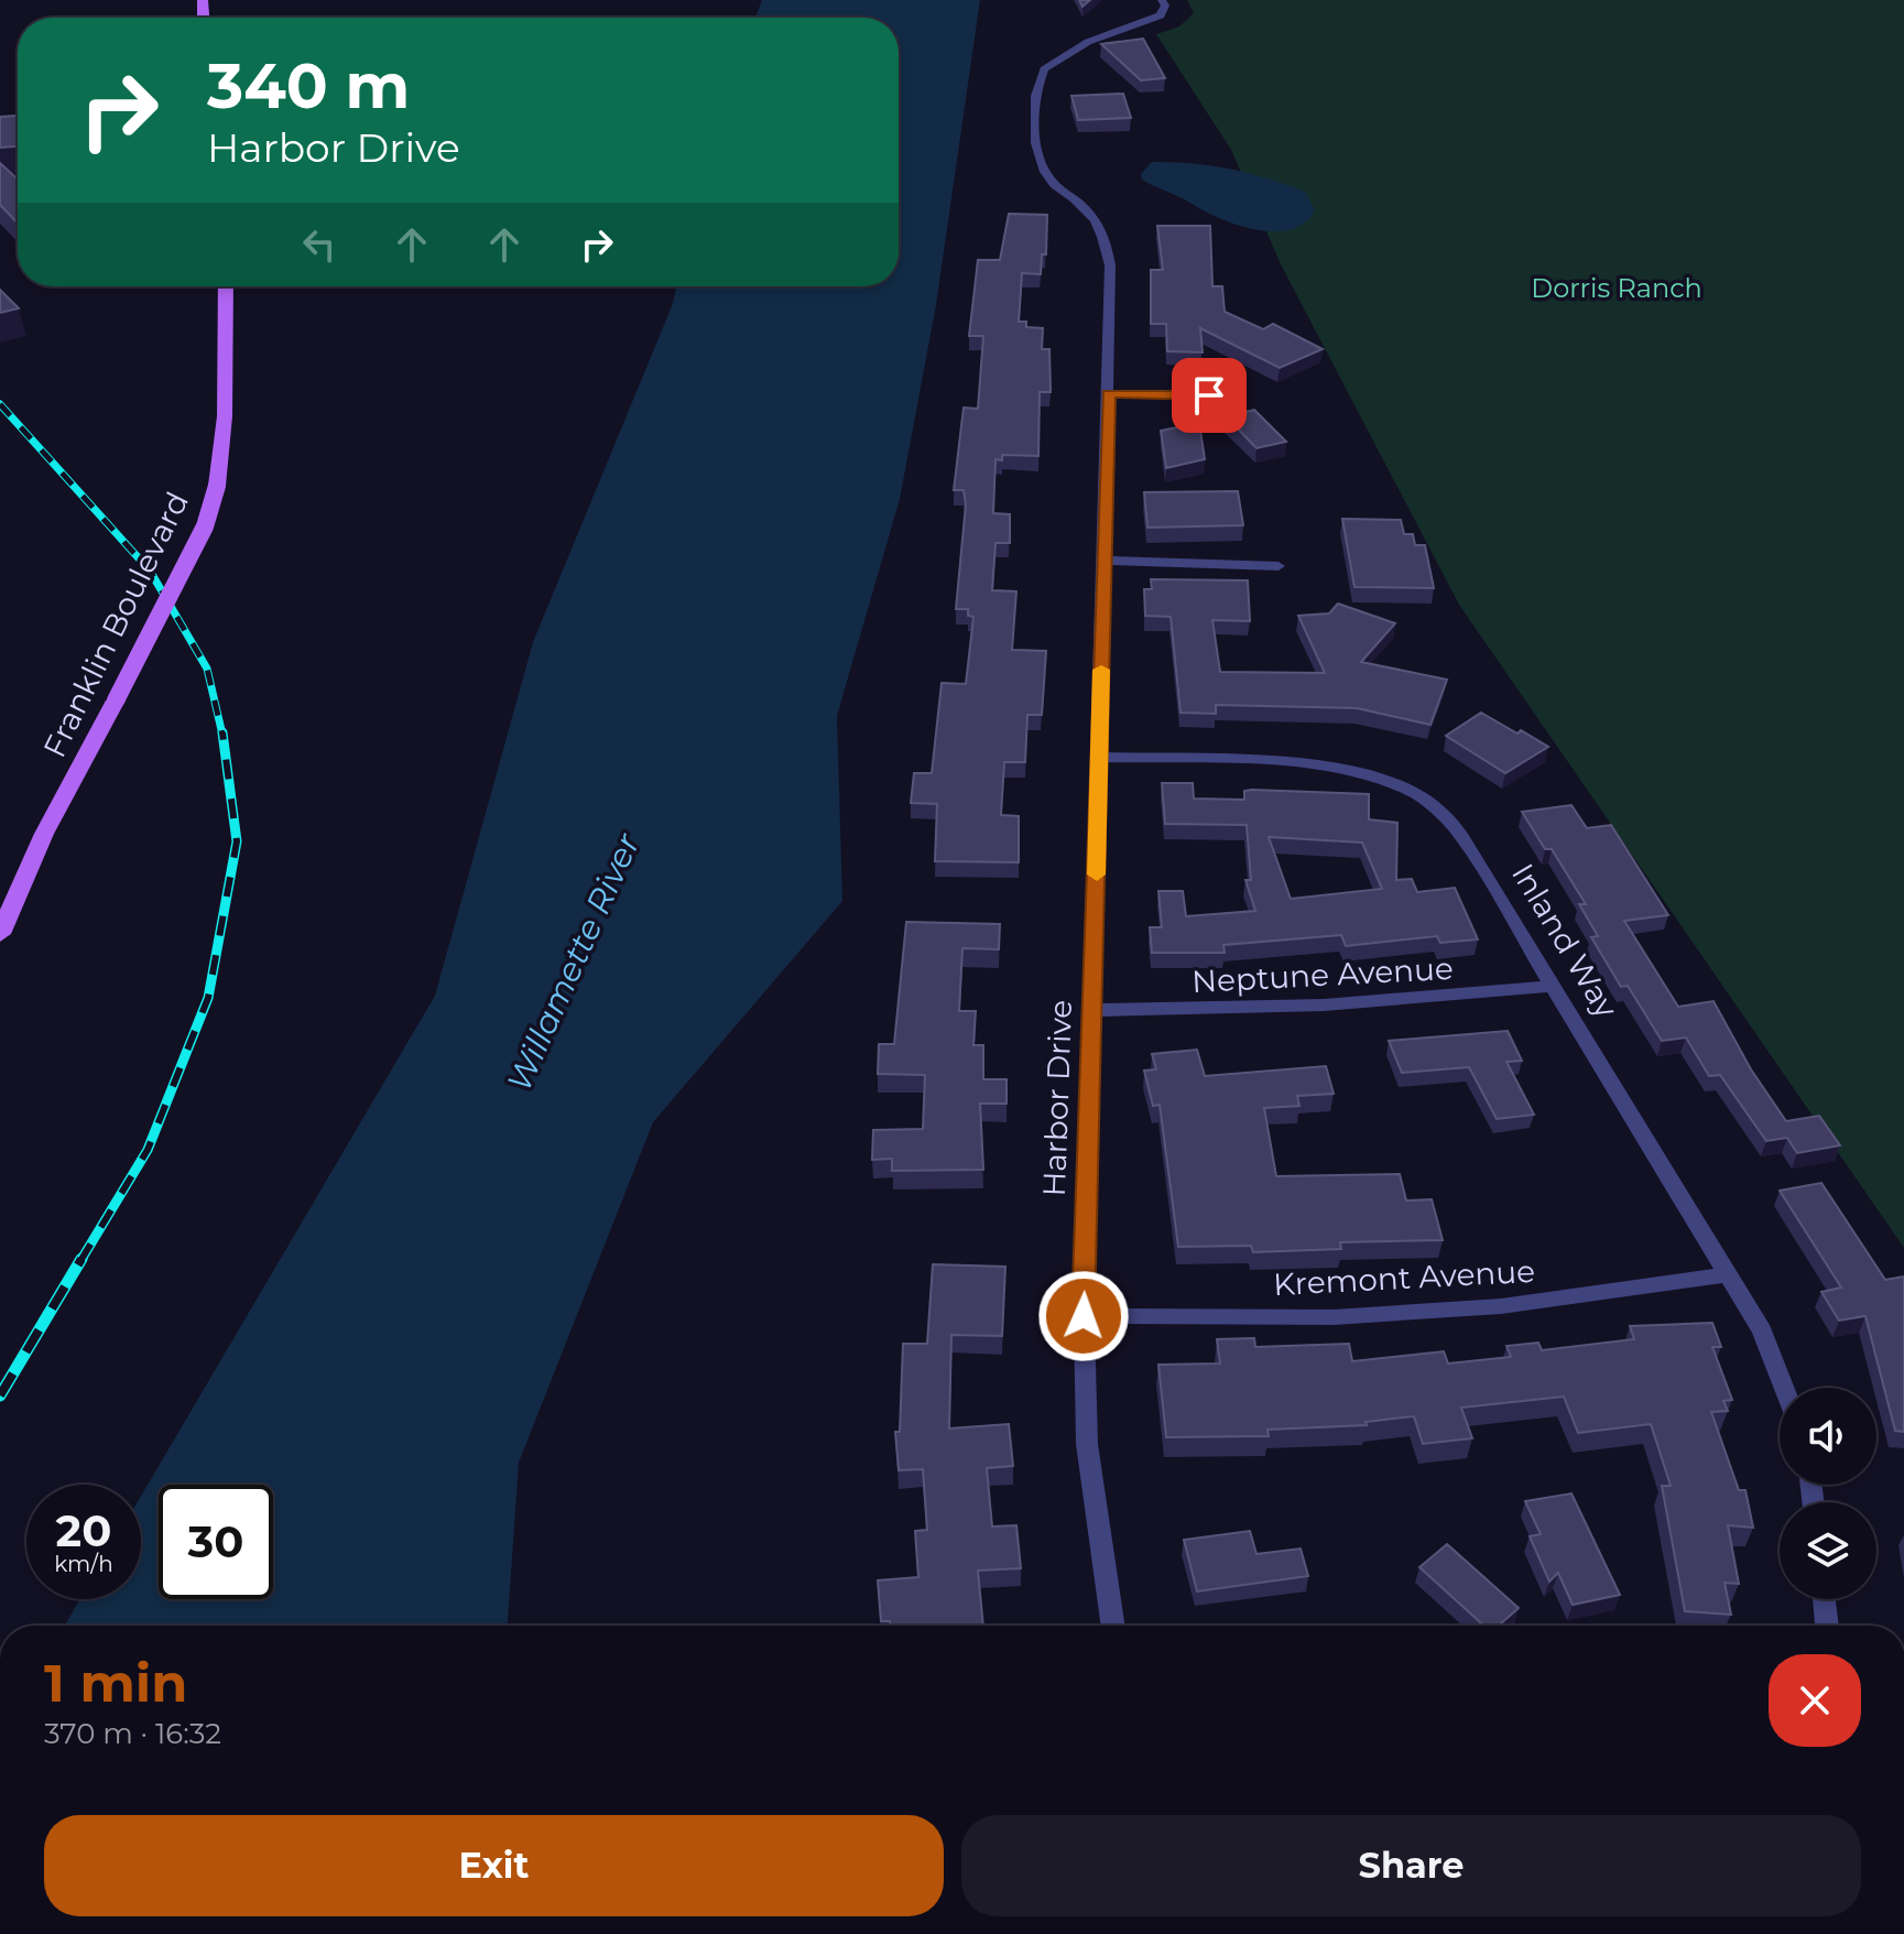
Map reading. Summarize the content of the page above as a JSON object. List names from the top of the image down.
{
  "streets": {
    "main road": ["Franklin Boulevard"],
    "street": [
      "Inland Way",
      "Neptune Avenue",
      "Harbor Drive",
      "Kremont Avenue"
    ]
  },
  "crossings": [
    ["Inland Way", "Neptune Avenue"],
    ["Inland Way", "Harbor Drive"],
    ["Inland Way", "Kremont Avenue"],
    ["Neptune Avenue", "Harbor Drive"],
    ["Harbor Drive", "Kremont Avenue"]
  ],
  "water": ["Willamette River"],
  "parks": ["Dorris Ranch"],
  "page": {
    "turn": ["340 m", "Harbor Drive"],
    "speed": "20 km/h",
    "limit": "30",
    "heading": ["1 min", "370 m · 16:32"],
    "buttons": ["Exit", "Share"]
  }
}
